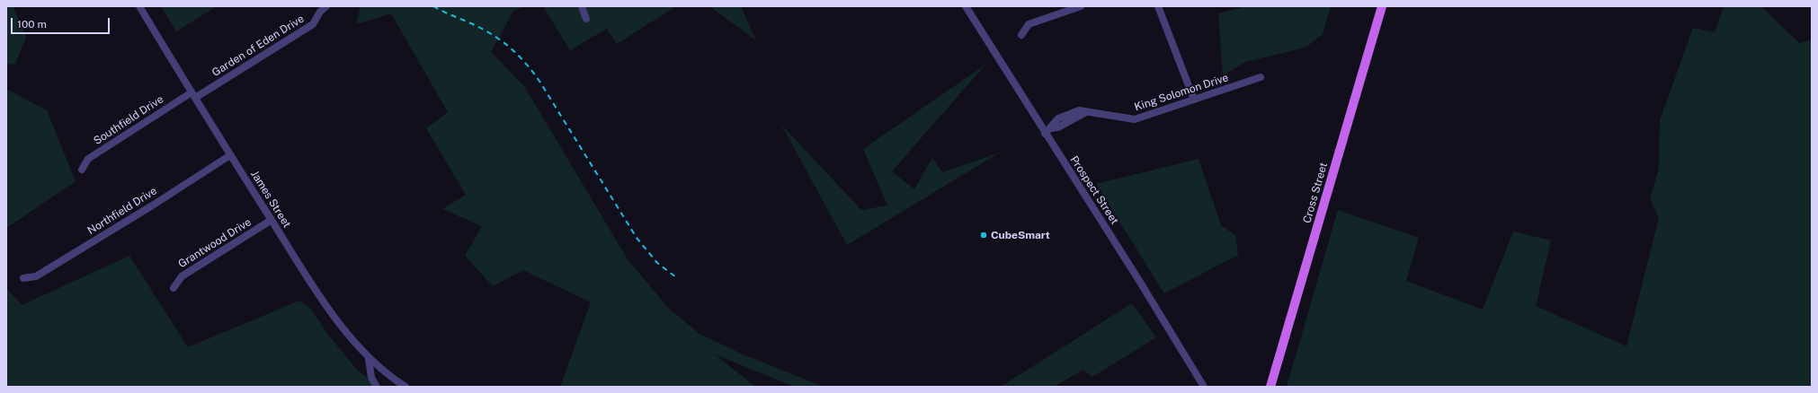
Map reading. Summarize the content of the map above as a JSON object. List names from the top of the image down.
{
  "streets": {
    "main road": ["Cross Street"],
    "street": [
      "Garden of Eden Drive",
      "King Solomon Drive",
      "Southfield Drive",
      "Prospect Street",
      "James Street",
      "Northfield Drive",
      "Grantwood Drive"
    ]
  },
  "crossings": [
    ["Garden of Eden Drive", "Southfield Drive"],
    ["Garden of Eden Drive", "James Street"],
    ["King Solomon Drive", "Prospect Street"],
    ["Southfield Drive", "James Street"],
    ["James Street", "Northfield Drive"],
    ["James Street", "Grantwood Drive"]
  ],
  "places": ["CubeSmart"],
  "scale_bar": "100 m"
}
